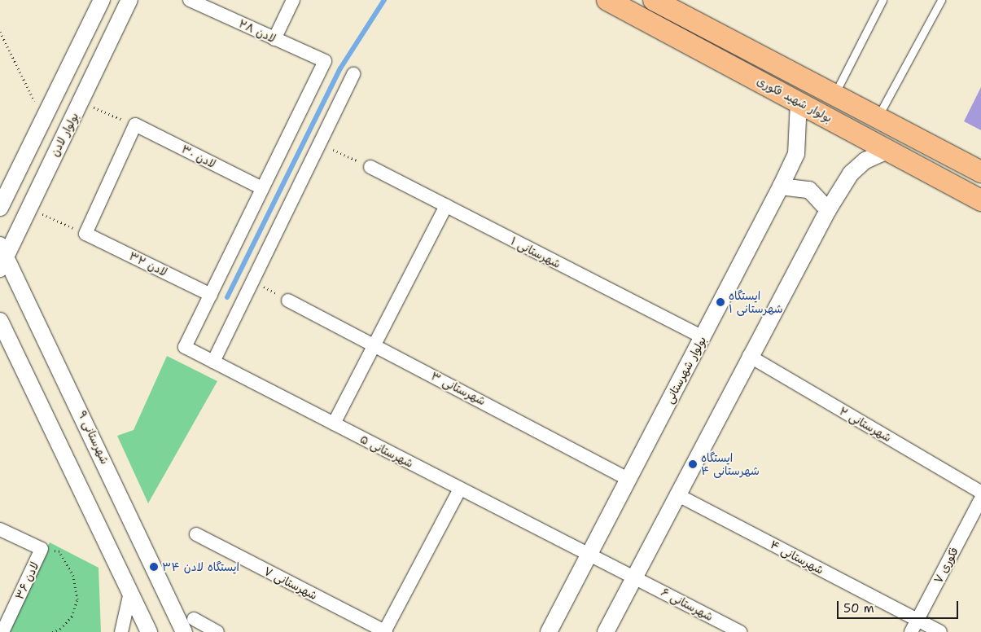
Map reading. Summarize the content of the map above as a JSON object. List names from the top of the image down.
{
  "streets": {
    "main road": ["بولوار شهید فکوری"],
    "street": [
      "لادن ۲۸",
      "بولوار لادن",
      "لادن ۳۰",
      "شهرستانی ۱",
      "لادن ۳۲",
      "بولوار شهرستانی",
      "شهرستانی ۳",
      "شهرستانی ۲",
      "شهرستانی ۹",
      "شهرستانی ۵",
      "شهرستانی ۴",
      "فکوری ۷",
      "لادن ۳۶",
      "شهرستانی ۷",
      "شهرستانی ۶"
    ]
  },
  "crossings": [
    ["لادن ۲۸", "لادن ۳۰"],
    ["بولوار شهید فکوری", "بولوار شهرستانی"],
    ["بولوار لادن", "شهرستانی ۹"],
    ["شهرستانی ۱", "بولوار شهرستانی"],
    ["لادن ۳۲", "شهرستانی ۵"],
    ["بولوار شهرستانی", "شهرستانی ۳"],
    ["بولوار شهرستانی", "شهرستانی ۵"],
    ["بولوار شهرستانی", "شهرستانی ۶"],
    ["شهرستانی ۵", "شهرستانی ۶"],
    ["شهرستانی ۴", "فکوری ۷"]
  ],
  "places": ["ایستگاه شهرستانی ۱", "ایستگاه شهرستانی ۴", "ایستگاه لادن ۳۴"],
  "scale_bar": "50 m"
}
